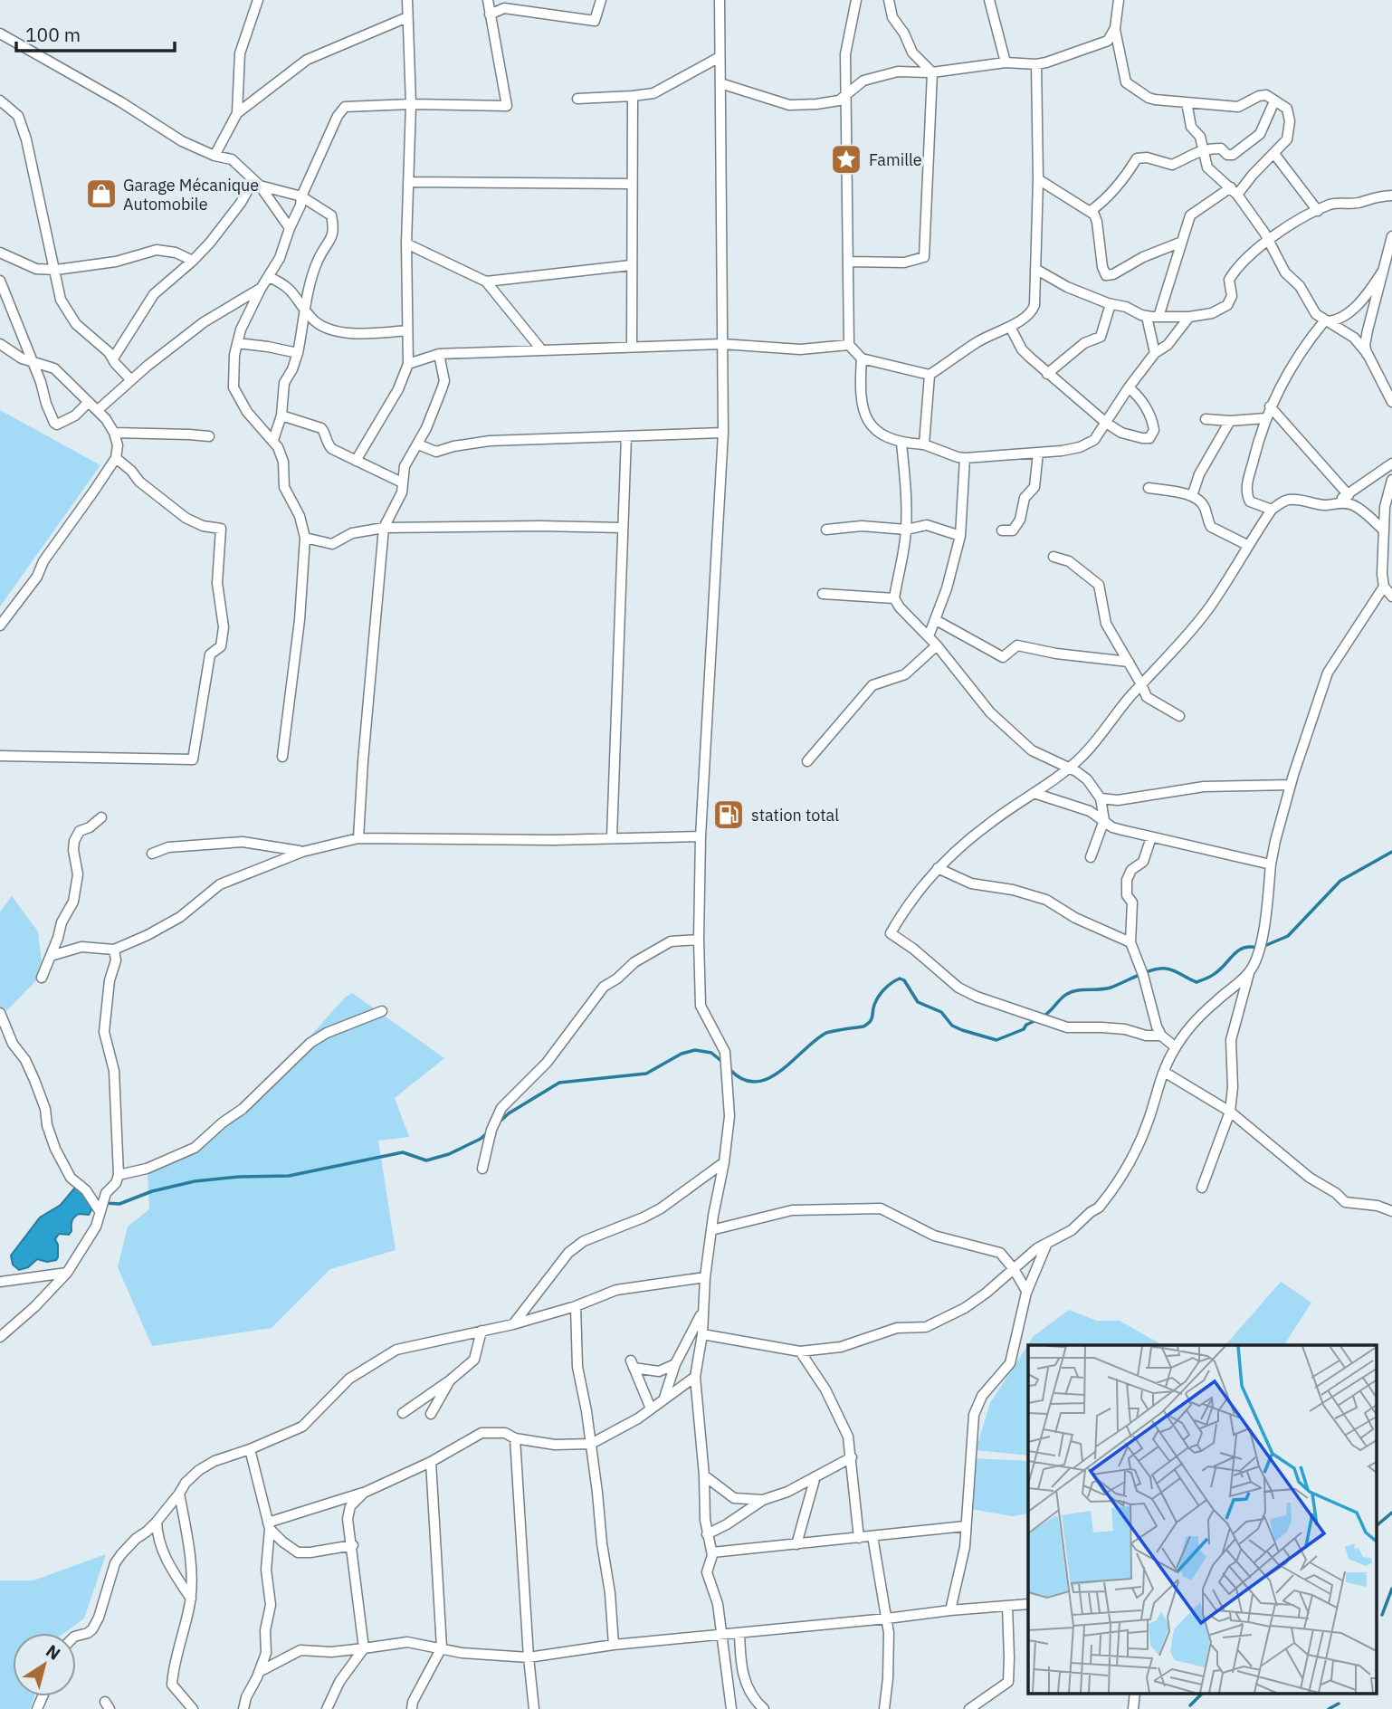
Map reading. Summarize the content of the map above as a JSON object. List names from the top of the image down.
{
  "places": {
    "place": ["Famille"],
    "shop": ["Garage Mécanique Automobile"],
    "fuel station": ["station total"]
  },
  "scale_bar": "100 m",
  "north": "top right"
}
